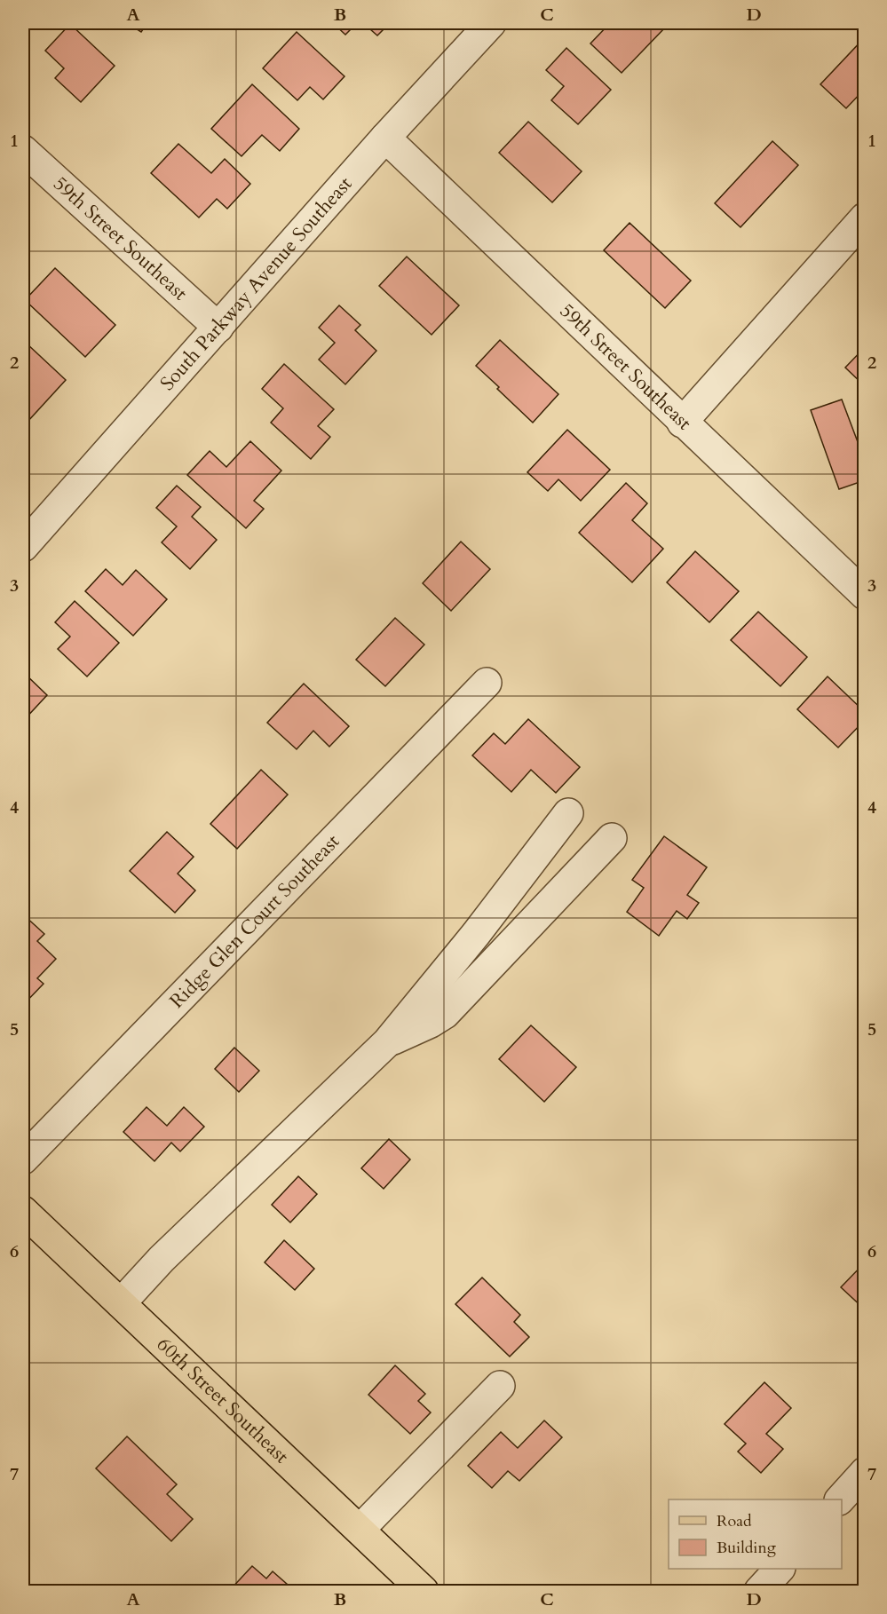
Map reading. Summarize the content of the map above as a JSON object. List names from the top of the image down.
{
  "streets": {
    "main road": ["60th Street Southeast"],
    "street": ["59th Street Southeast", "South Parkway Avenue Southeast", "Ridge Glen Court Southeast"]
  },
  "crossings": [
    ["59th Street Southeast", "South Parkway Avenue Southeast"]
  ],
  "legend": ["Road", "Building"],
  "grid": {
    "columns": [
      "A",
      "B",
      "C",
      "D"
    ],
    "rows": [
      "1",
      "2",
      "3",
      "4",
      "5",
      "6",
      "7"
    ]
  }
}
